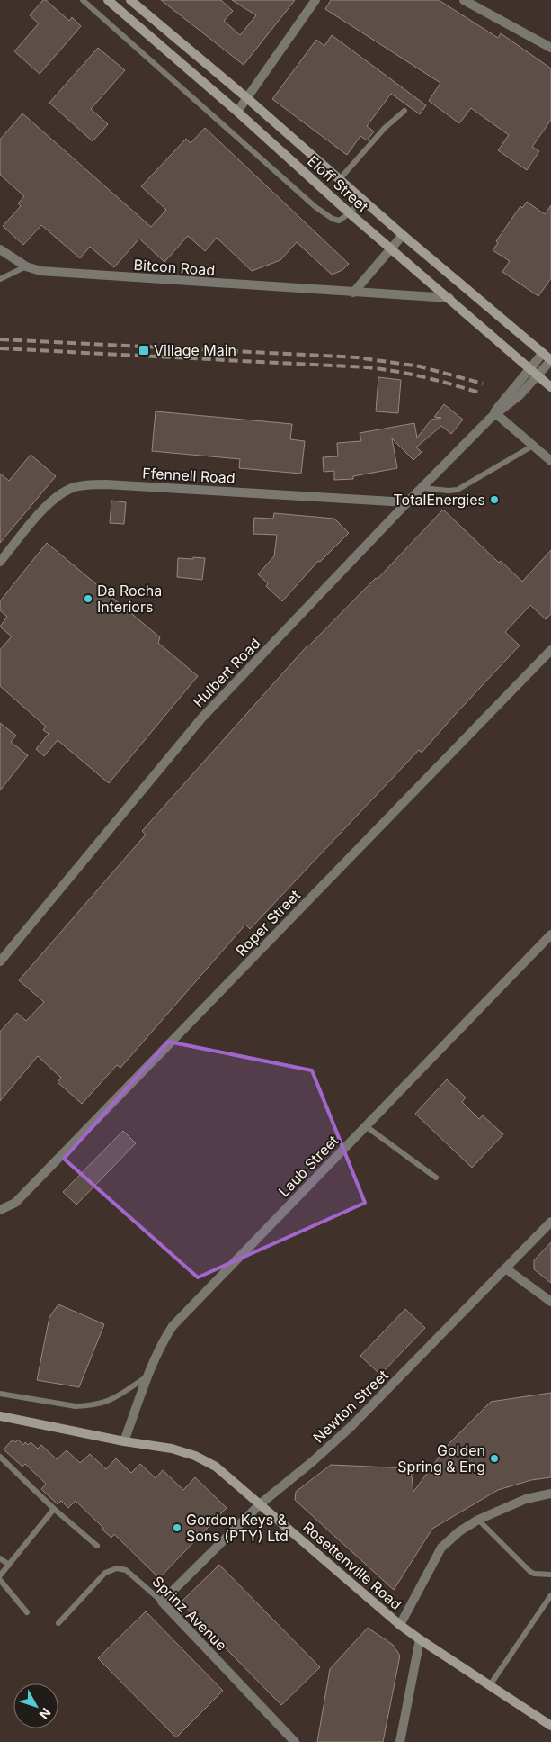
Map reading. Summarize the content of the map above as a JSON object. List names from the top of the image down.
{
  "streets": {
    "street": [
      "Eloff Street",
      "Bitcon Road",
      "Ffennell Road",
      "Hulbert Road",
      "Roper Street",
      "Laub Street",
      "Newton Street",
      "Rosettenville Road",
      "Sprinz Avenue"
    ]
  },
  "crossings": [
    ["Eloff Street", "Bitcon Road"],
    ["Eloff Street", "Hulbert Road"],
    ["Ffennell Road", "Hulbert Road"],
    ["Laub Street", "Rosettenville Road"],
    ["Newton Street", "Rosettenville Road"],
    ["Newton Street", "Sprinz Avenue"]
  ],
  "places": {
    "transit": ["Village Main"],
    "other": [
      "TotalEnergies",
      "Da Rocha Interiors",
      "Golden Spring & Eng",
      "Gordon Keys & Sons (PTY) Ltd"
    ]
  },
  "north": "bottom right"
}
